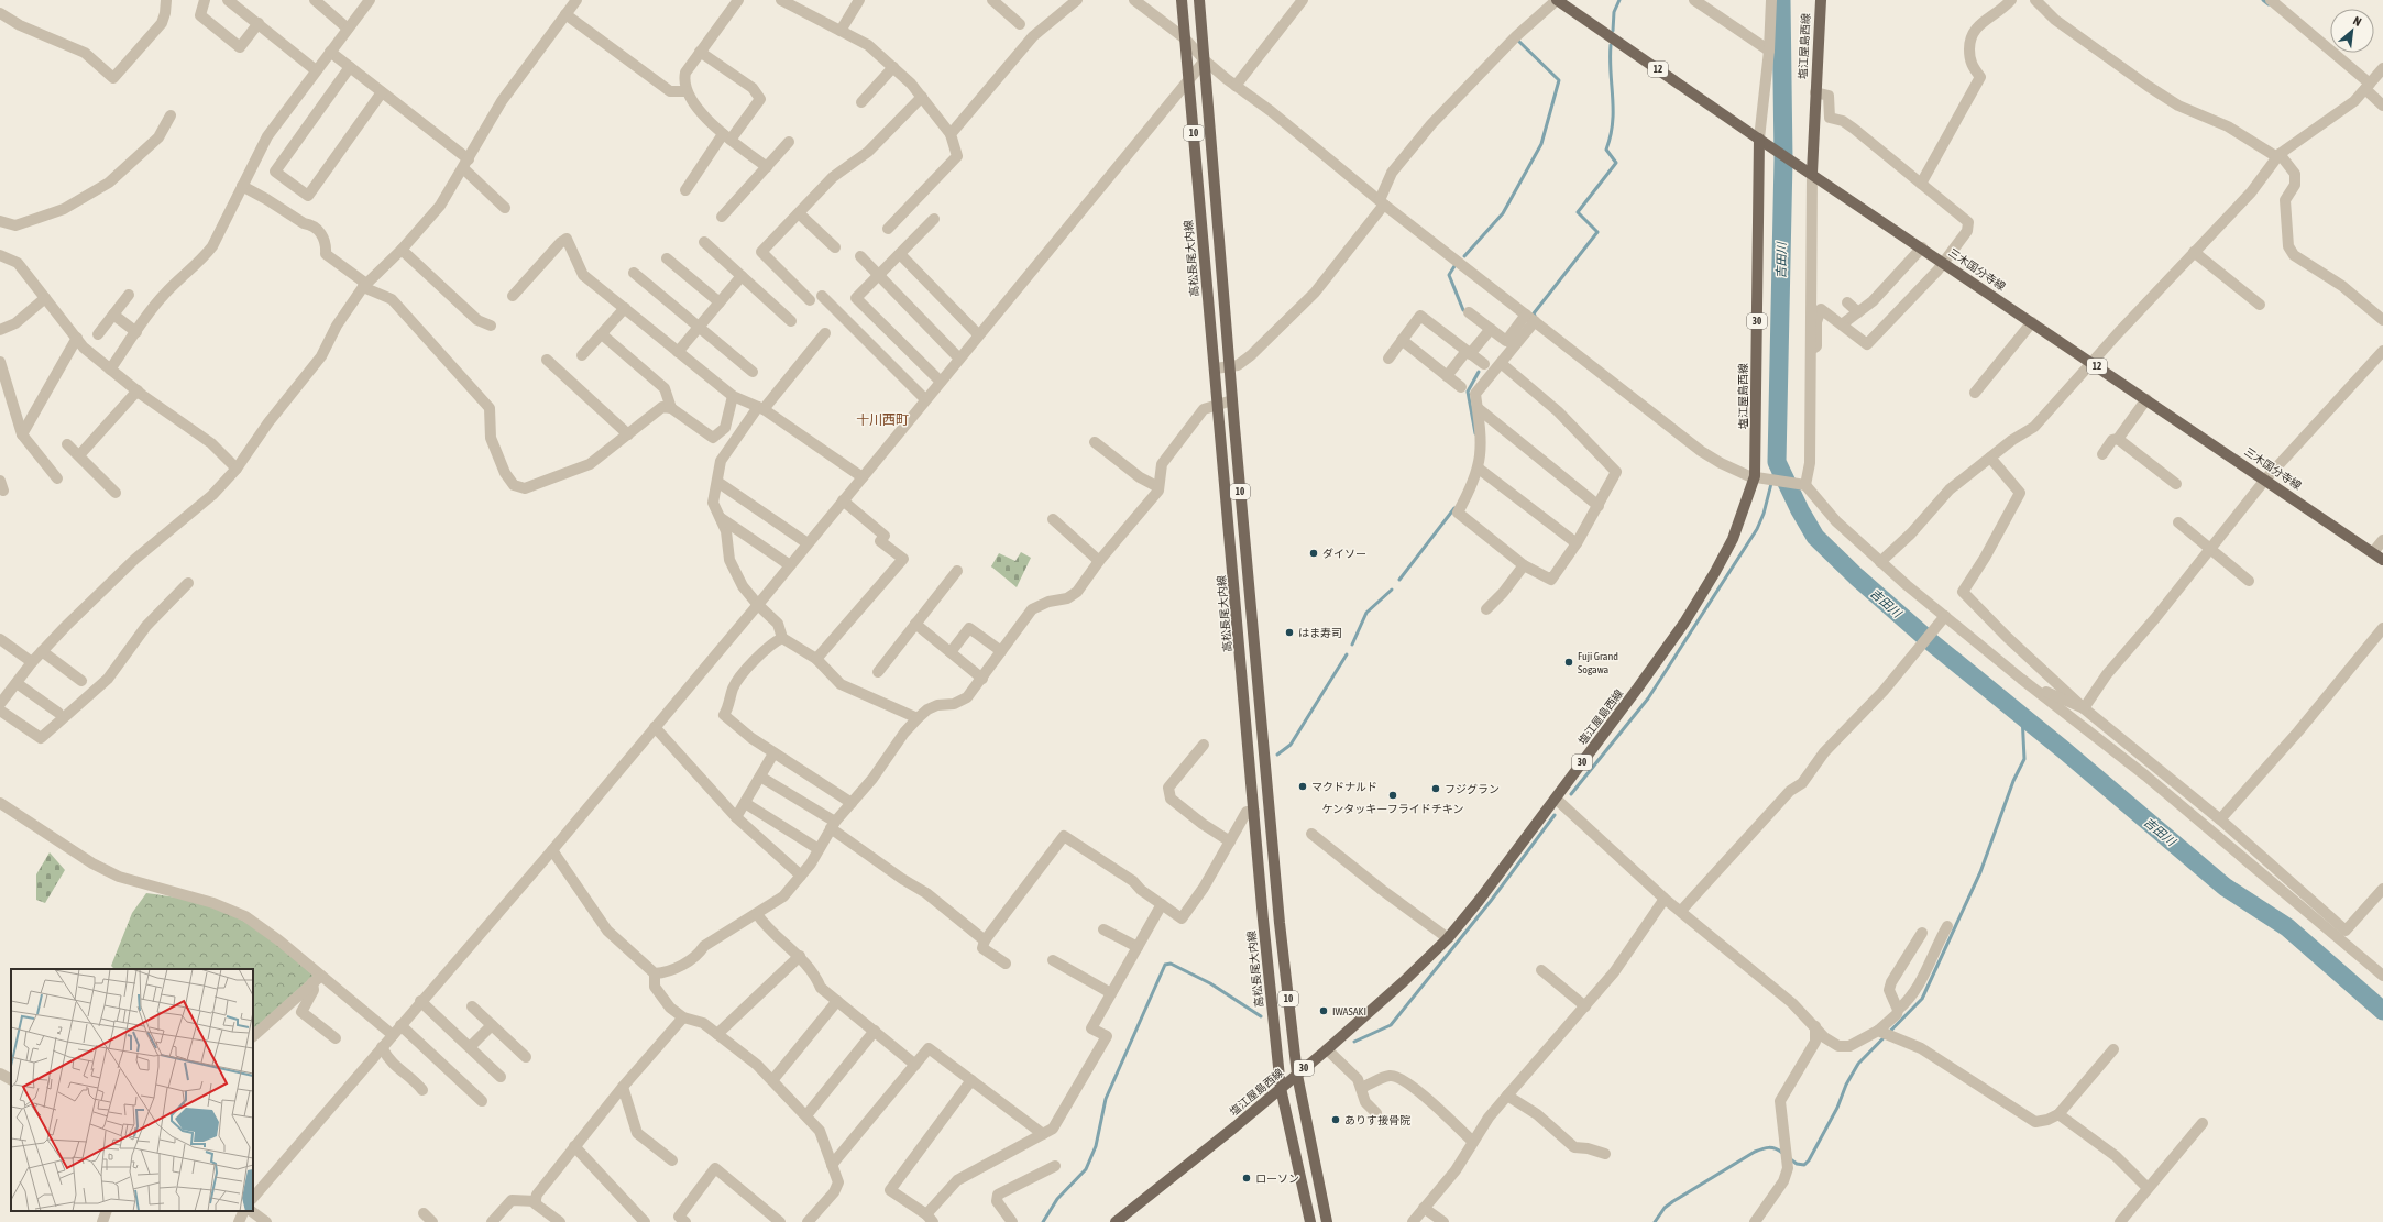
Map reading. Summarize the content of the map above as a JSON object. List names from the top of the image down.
{
  "streets": {
    "main road": [
      "塩江屋島西線",
      "12",
      "10",
      "高松長尾大内線",
      "三木国分寺線",
      "30"
    ]
  },
  "crossings": [
    ["塩江屋島西線", "10"],
    ["塩江屋島西線", "高松長尾大内線"],
    ["塩江屋島西線", "三木国分寺線"]
  ],
  "districts": ["十川西町"],
  "water": ["吉田川"],
  "places": [
    "ダイソー",
    "はま寿司",
    "Fuji Grand Sogawa",
    "マクドナルド",
    "フジグラン",
    "ケンタッキーフライドチキン",
    "IWASAKI",
    "ありす接骨院",
    "ローソン"
  ],
  "north": "top right"
}
